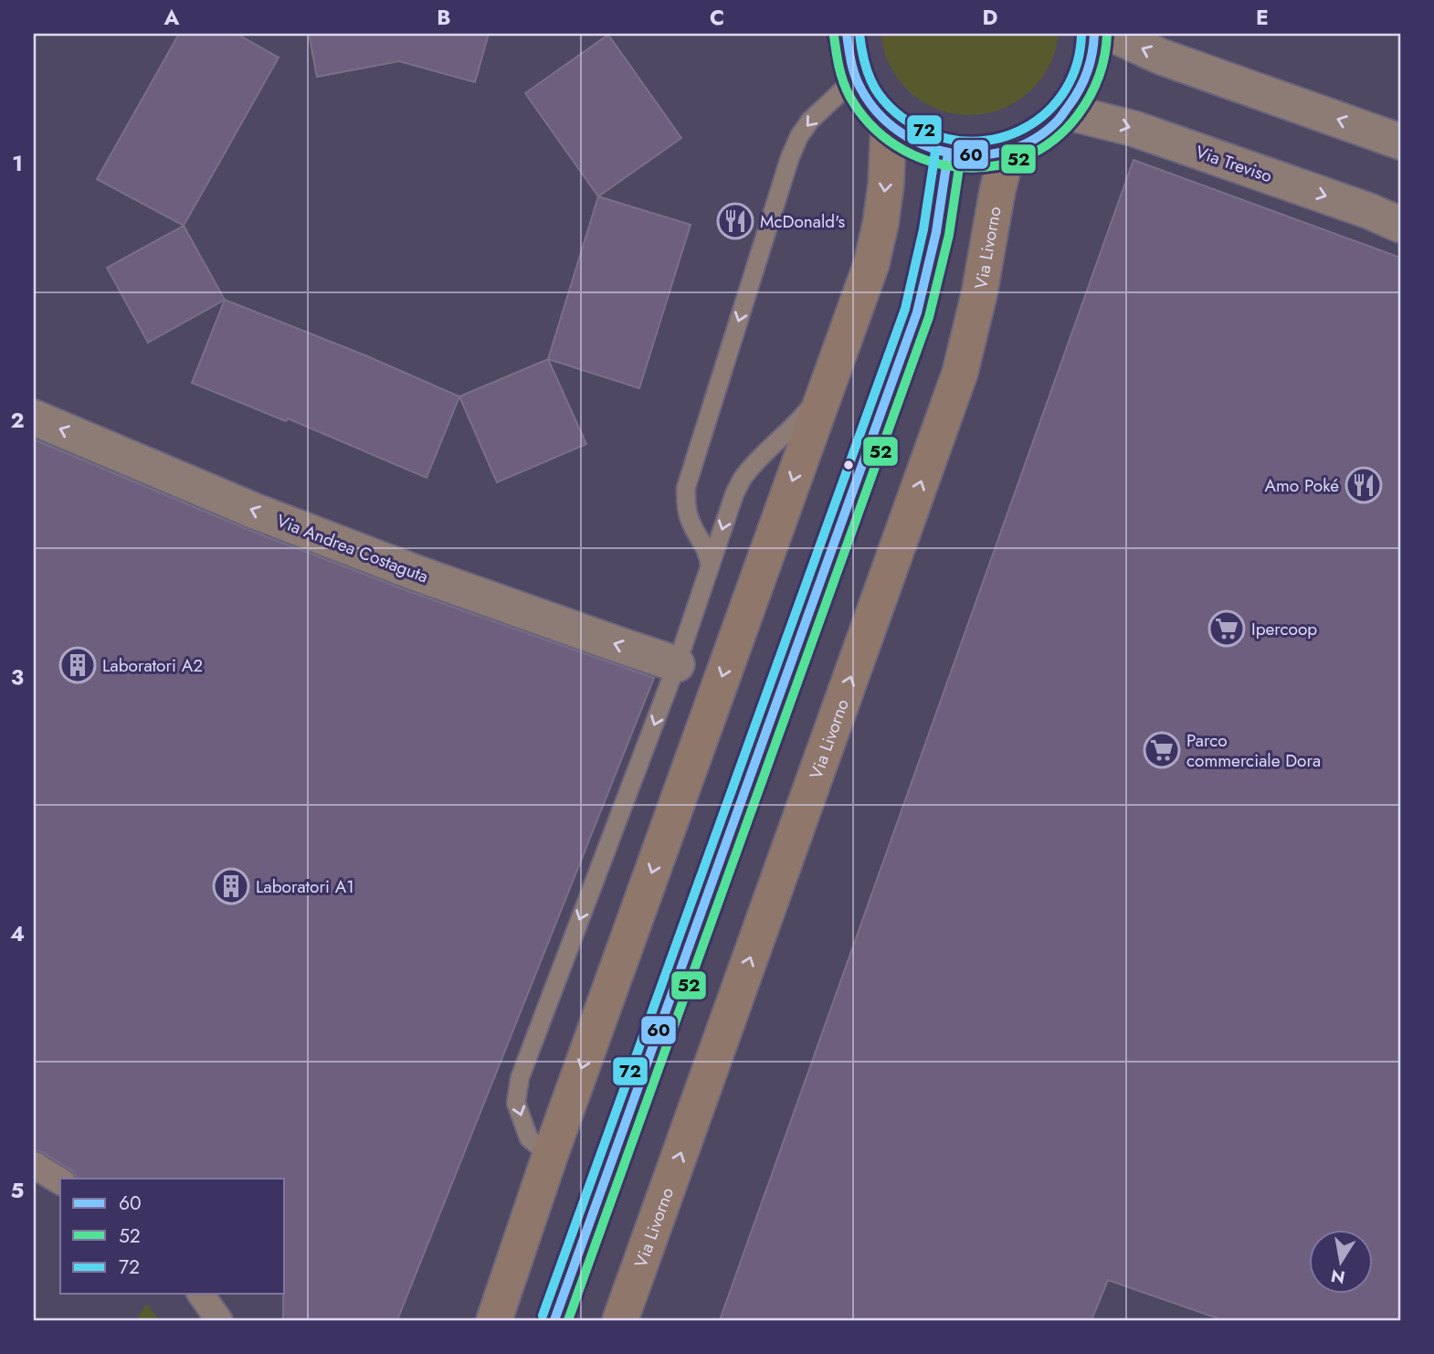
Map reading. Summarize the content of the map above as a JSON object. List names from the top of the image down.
{
  "streets": {
    "main road": ["Via Livorno"],
    "street": ["Via Treviso", "Via Andrea Costaguta"]
  },
  "one_way": ["Via Andrea Costaguta"],
  "places": {
    "restaurant": ["McDonald's", "Amo Poké"],
    "supermarket": ["Ipercoop", "Parco commerciale Dora"],
    "building": ["Laboratori A2", "Laboratori A1"]
  },
  "lines": ["transit line 60", "transit line 52", "transit line 72"],
  "legend": ["60", "52", "72"],
  "north": "bottom",
  "grid": {
    "columns": [
      "A",
      "B",
      "C",
      "D",
      "E"
    ],
    "rows": [
      "1",
      "2",
      "3",
      "4",
      "5"
    ]
  }
}
